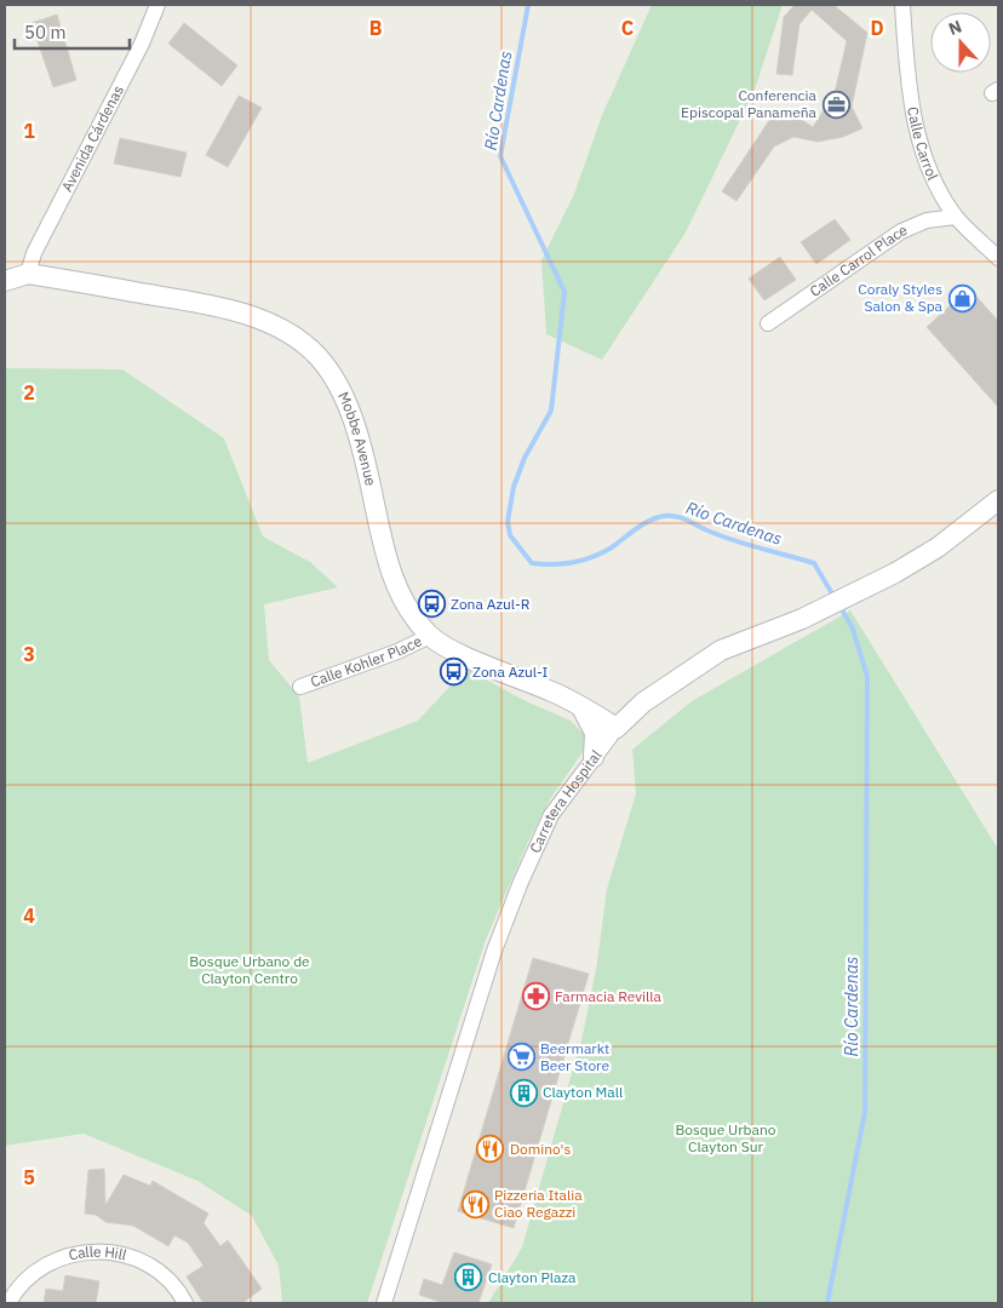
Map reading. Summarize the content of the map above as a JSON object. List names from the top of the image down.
{
  "streets": {
    "street": [
      "Avenida Cárdenas",
      "Calle Carrol",
      "Calle Carrol Place",
      "Mobbe Avenue",
      "Calle Kohler Place",
      "Carretera Hospital",
      "Calle Hill"
    ]
  },
  "crossings": [
    ["Avenida Cárdenas", "Mobbe Avenue"],
    ["Calle Carrol", "Calle Carrol Place"],
    ["Mobbe Avenue", "Calle Kohler Place"],
    ["Mobbe Avenue", "Carretera Hospital"]
  ],
  "water": ["Río Cardenas"],
  "parks": ["Bosque Urbano de Clayton Centro", "Bosque Urbano Clayton Sur"],
  "places": {
    "office": ["Conferencia Episcopal Panameña"],
    "shop": ["Coraly Styles Salon & Spa"],
    "bus stop": ["Zona Azul-R", "Zona Azul-I"],
    "pharmacy": ["Farmacia Revilla"],
    "supermarket": ["Beermarkt Beer Store"],
    "building": ["Clayton Mall", "Clayton Plaza"],
    "restaurant": ["Domino's", "Pizzeria Italia Ciao Regazzi"]
  },
  "scale_bar": "50 m",
  "north": "top",
  "grid": {
    "columns": ["B", "C", "D"],
    "rows": [
      "1",
      "2",
      "3",
      "4",
      "5"
    ]
  }
}
